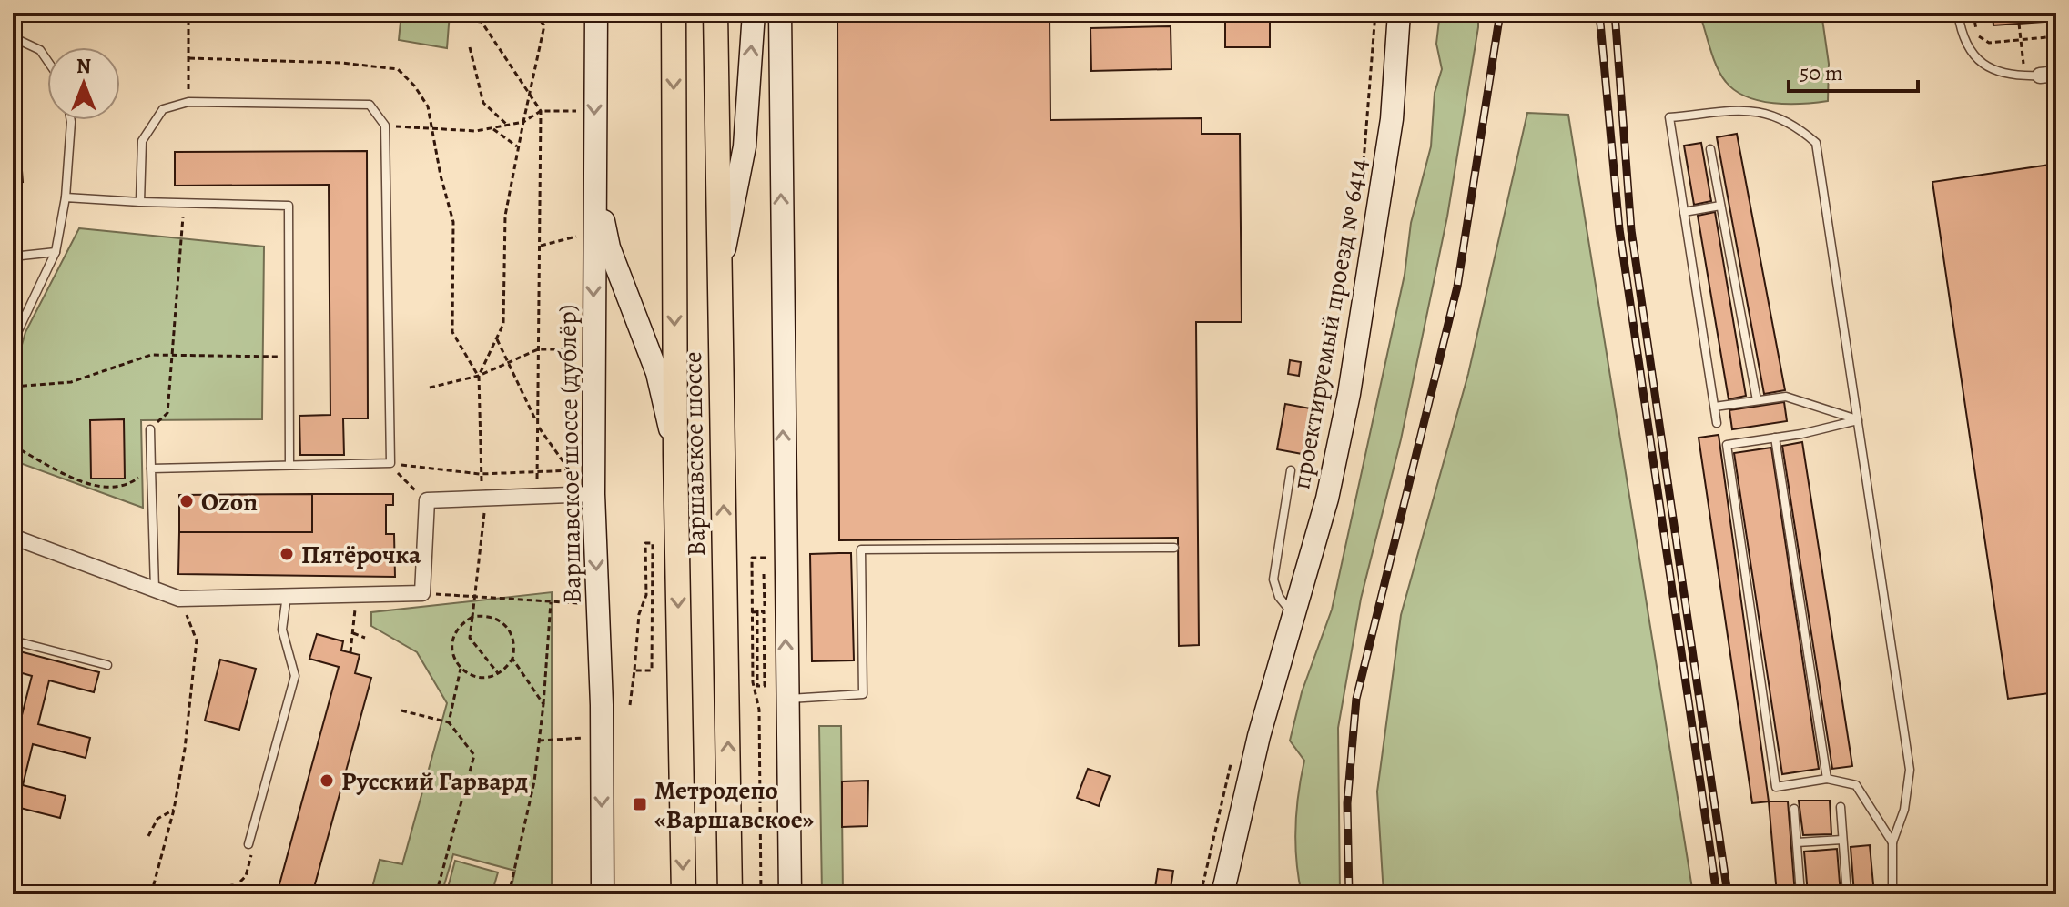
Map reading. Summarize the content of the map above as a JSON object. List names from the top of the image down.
{
  "streets": {
    "main road": ["проектируемый проезд № 6414", "Варшавское шоссе (дублёр)", "Варшавское шоссе"]
  },
  "places": {
    "other": ["Ozon", "Пятёрочка", "Русский Гарвард"],
    "transit": ["Метродепо «Варшавское»"]
  },
  "scale_bar": "50 m",
  "north": "top"
}
